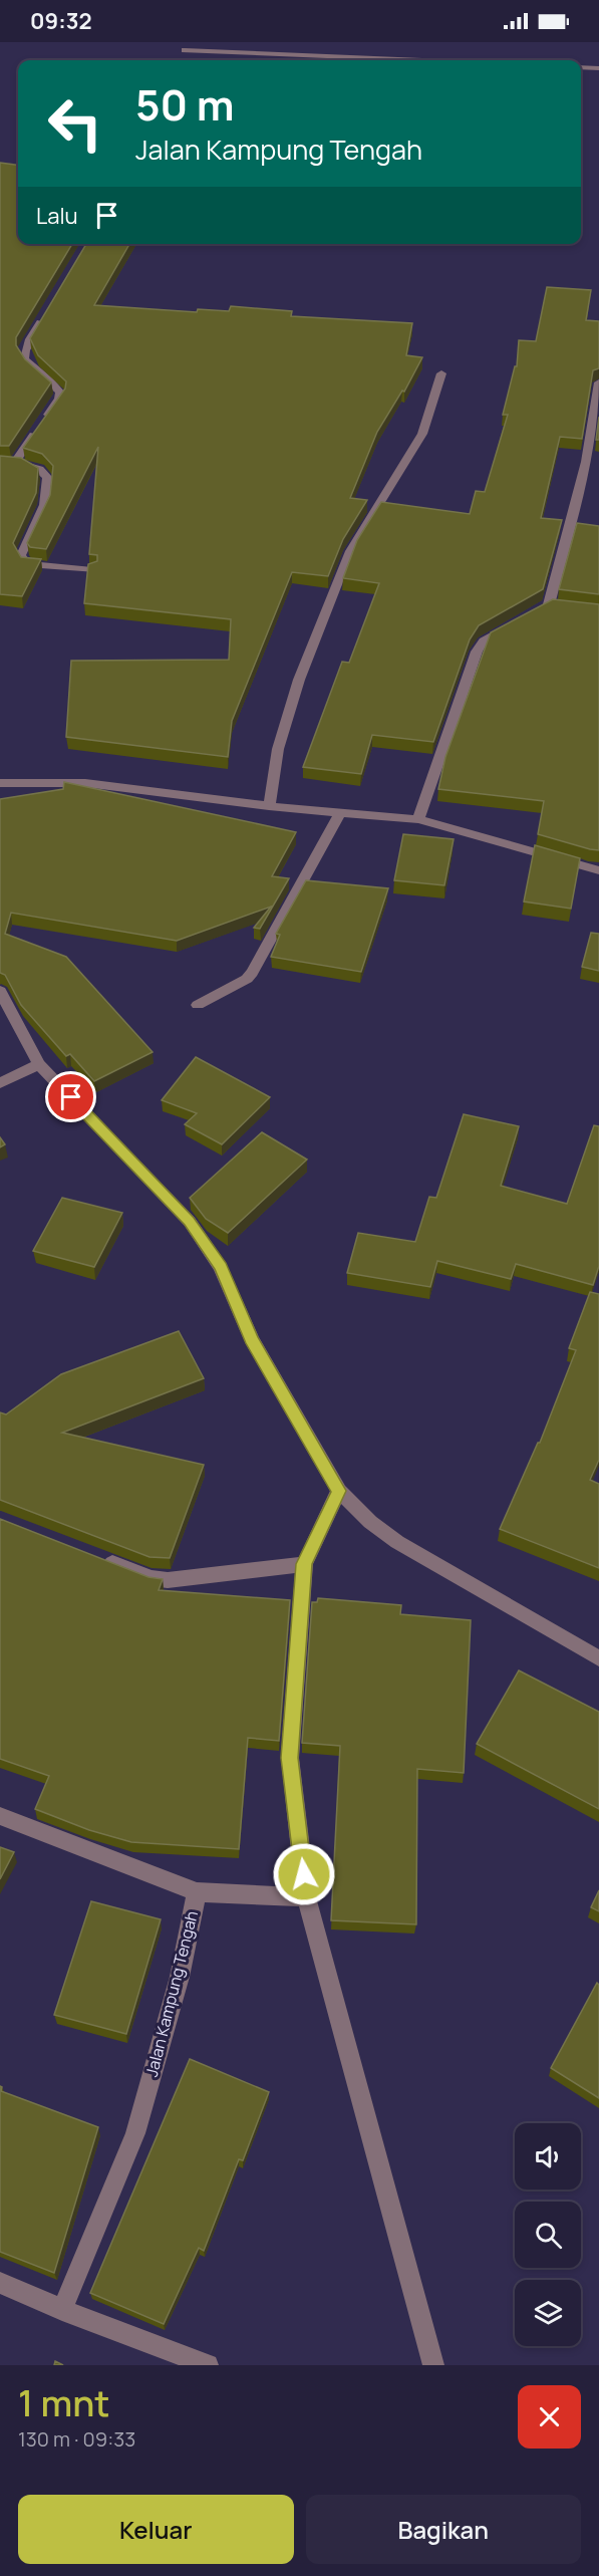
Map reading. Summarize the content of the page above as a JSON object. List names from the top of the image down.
{
  "streets": {
    "street": ["Jalan Kampung Tengah"]
  },
  "page": {
    "status": "09:32",
    "turn": ["50 m", "Jalan Kampung Tengah"],
    "then": "Lalu",
    "heading": ["1 mnt", "130 m · 09:33"],
    "buttons": ["Keluar", "Bagikan"]
  }
}
